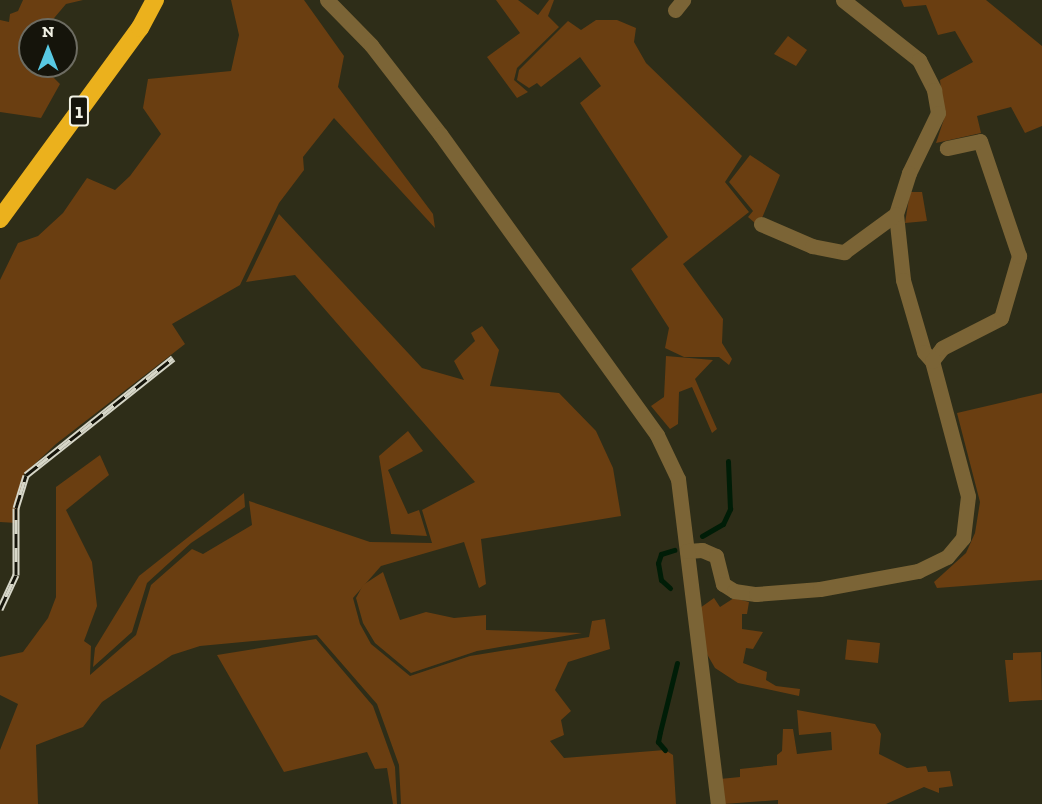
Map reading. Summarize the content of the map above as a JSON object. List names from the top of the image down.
{
  "streets": {
    "highway": ["1"]
  },
  "north": "top"
}
